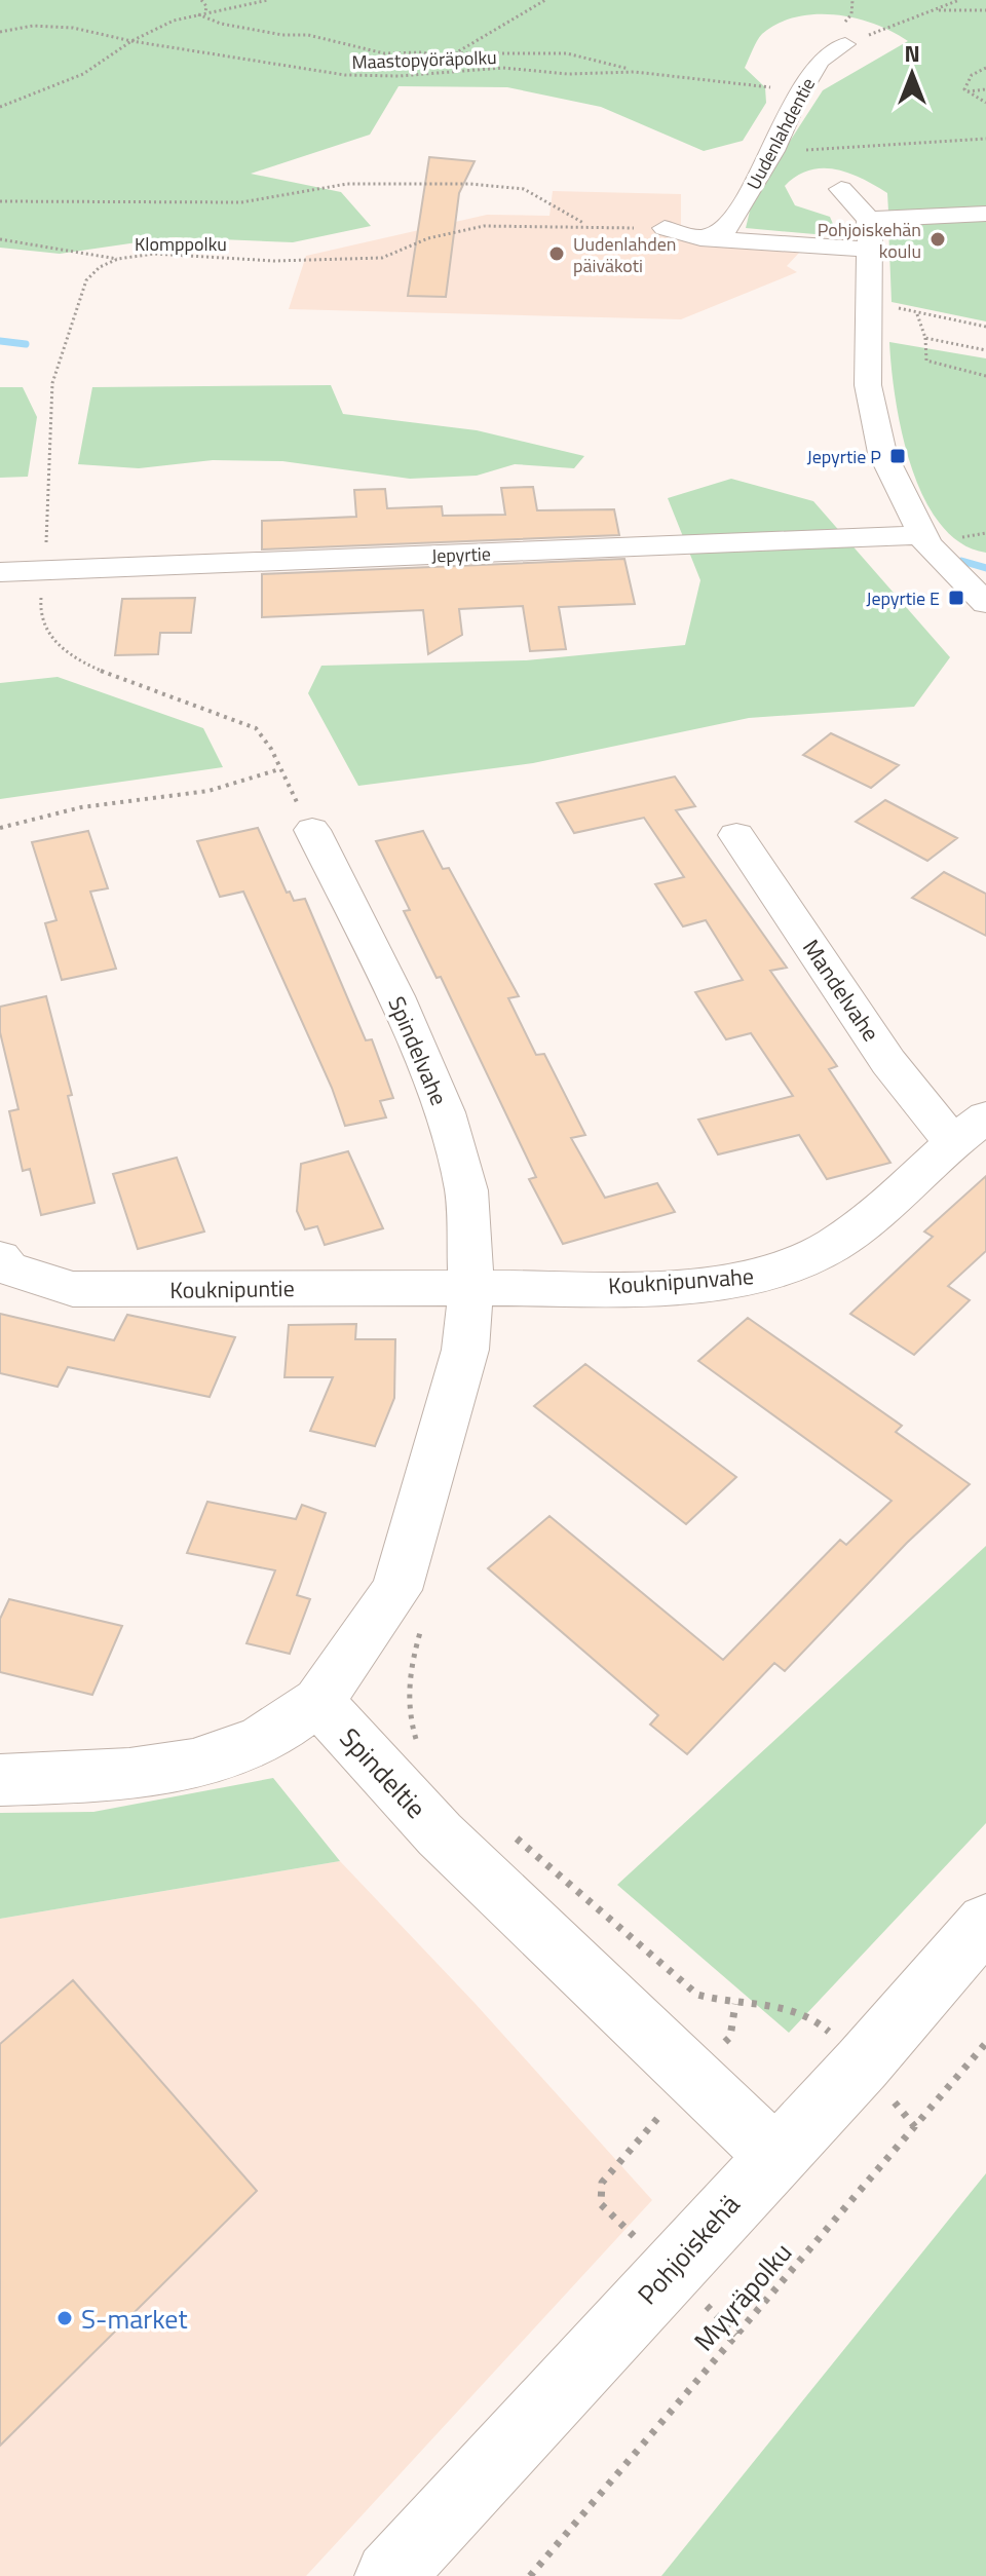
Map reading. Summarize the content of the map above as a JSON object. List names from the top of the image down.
{
  "streets": {
    "street": [
      "Uudenlahdentie",
      "Jepyrtie",
      "Mandelvahe",
      "Spindelvahe",
      "Kouknipunvahe",
      "Kouknipuntie",
      "Spindeltie",
      "Pohjoiskehä"
    ],
    "path": ["Maastopyöräpolku", "Klomppolku", "Myyräpolku"]
  },
  "crossings": [
    ["Maastopyöräpolku", "Uudenlahdentie"],
    ["Klomppolku", "Jepyrtie"],
    ["Klomppolku", "Spindelvahe"],
    ["Mandelvahe", "Kouknipunvahe"],
    ["Spindelvahe", "Kouknipunvahe"],
    ["Spindelvahe", "Kouknipuntie"],
    ["Kouknipunvahe", "Kouknipuntie"],
    ["Spindeltie", "Pohjoiskehä"]
  ],
  "places": {
    "other": ["Pohjoiskehän koulu", "Uudenlahden päiväkoti", "S-market"],
    "transit": ["Jepyrtie P", "Jepyrtie E"]
  },
  "north": "top"
}
